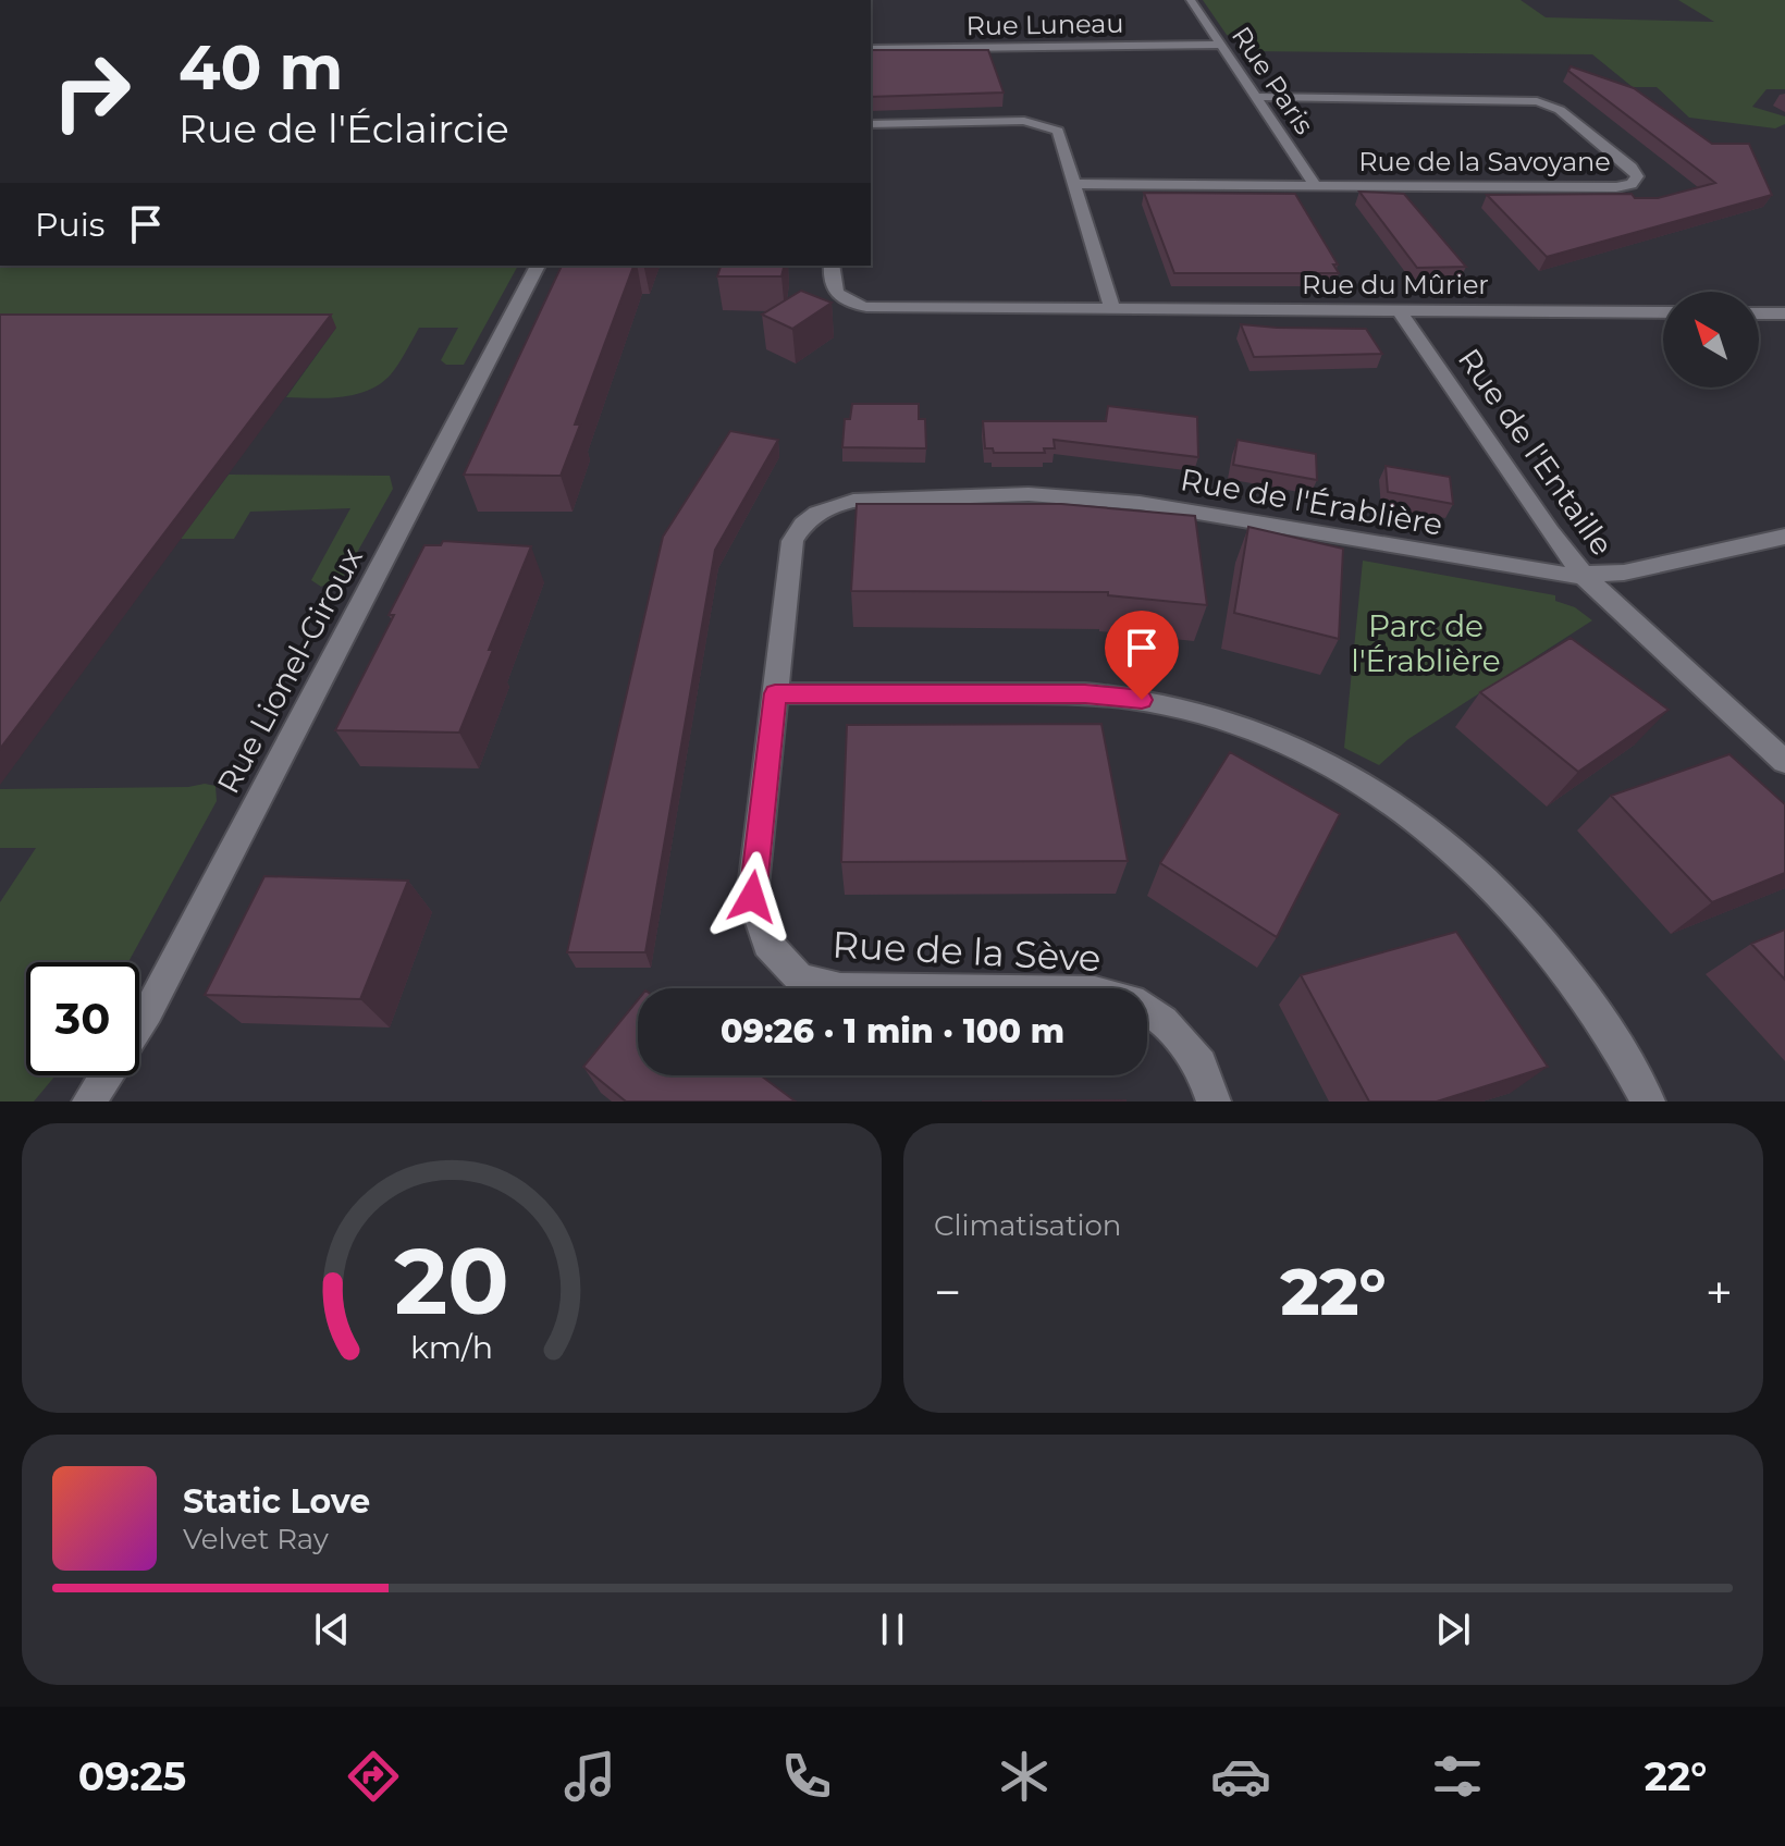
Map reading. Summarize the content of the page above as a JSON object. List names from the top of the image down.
{
  "streets": {
    "street": [
      "Rue Luneau",
      "Rue Paris",
      "Rue de la Savoyane",
      "Rue du Mûrier",
      "Rue de l'Entaille",
      "Rue de l'Érablière",
      "Rue Lionel-Giroux",
      "Rue de la Sève"
    ]
  },
  "crossings": [
    ["Rue Luneau", "Rue Paris"],
    ["Rue Paris", "Rue de la Savoyane"],
    ["Rue du Mûrier", "Rue de l'Entaille"],
    ["Rue de l'Entaille", "Rue de l'Érablière"],
    ["Rue de l'Érablière", "Rue de la Sève"]
  ],
  "parks": ["Parc de l'Érablière"],
  "north": "top left",
  "page": {
    "turn": ["40 m", "Rue de l'Éclaircie"],
    "then": "Puis",
    "limit": "30",
    "trip": "09:26 · 1 min · 100 m",
    "tile": "Climatisation",
    "heat": ["−", "22°", "+"],
    "song": ["Static Love", "Velvet Ray"],
    "tabs": ["09:25", "22°"],
    "gauge": ["20", "km/h"]
  }
}
